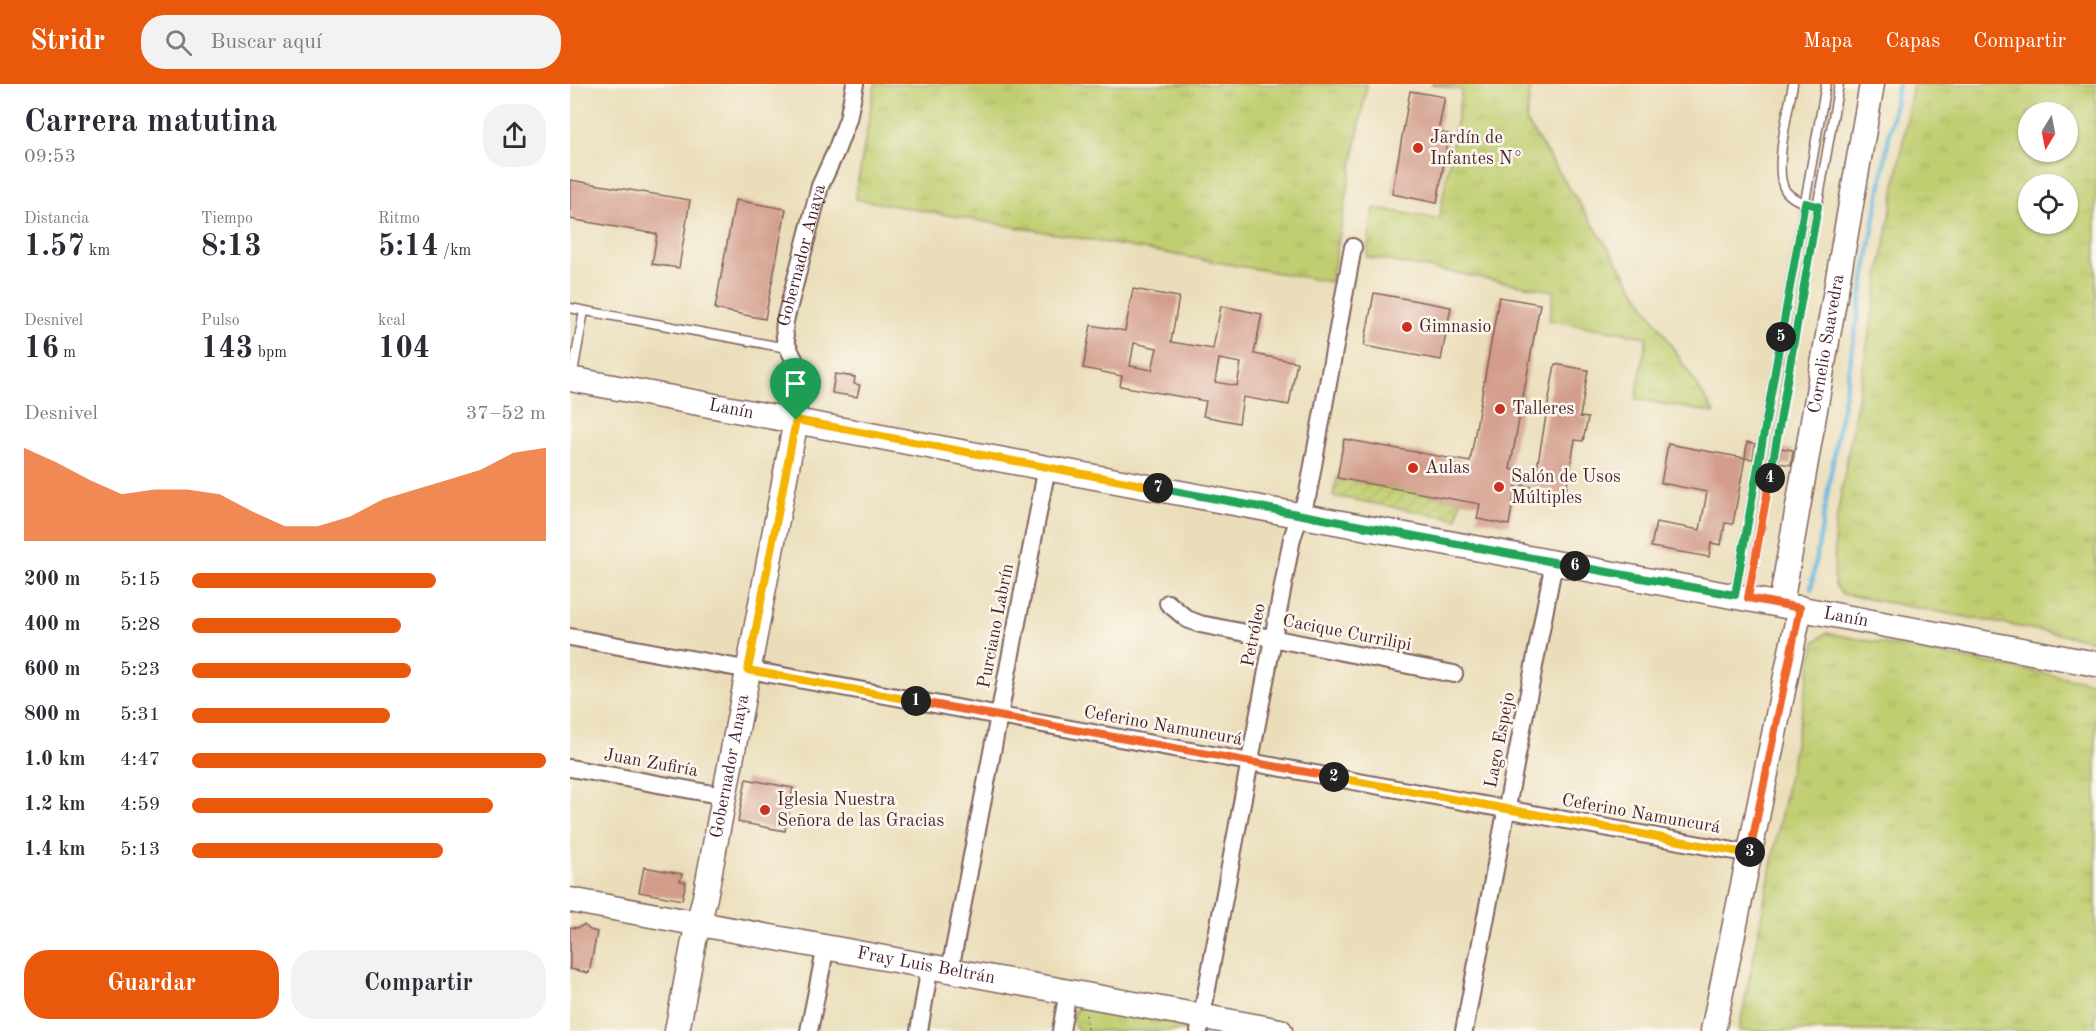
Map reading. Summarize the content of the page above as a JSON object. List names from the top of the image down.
{
  "streets": {
    "main road": [
      "Gobernador Anaya",
      "Cornelio Saavedra",
      "Lanín",
      "Fray Luis Beltrán"
    ],
    "street": [
      "Purciano Labrín",
      "Cacique Currilipi",
      "Petróleo",
      "Ceferino Namuncurá",
      "Lago Espejo",
      "Juan Zufiría"
    ]
  },
  "crossings": [
    ["Gobernador Anaya", "Lanín"],
    ["Gobernador Anaya", "Ceferino Namuncurá"],
    ["Gobernador Anaya", "Juan Zufiría"],
    ["Gobernador Anaya", "Fray Luis Beltrán"],
    ["Cornelio Saavedra", "Lanín"],
    ["Cornelio Saavedra", "Ceferino Namuncurá"],
    ["Lanín", "Purciano Labrín"],
    ["Lanín", "Petróleo"],
    ["Lanín", "Lago Espejo"],
    ["Purciano Labrín", "Ceferino Namuncurá"],
    ["Purciano Labrín", "Fray Luis Beltrán"],
    ["Cacique Currilipi", "Petróleo"],
    ["Petróleo", "Ceferino Namuncurá"],
    ["Petróleo", "Fray Luis Beltrán"],
    ["Ceferino Namuncurá", "Lago Espejo"]
  ],
  "places": [
    "Jardín de Infantes N°",
    "Gimnasio",
    "Talleres",
    "Aulas",
    "Salón de Usos Múltiples",
    "Iglesia Nuestra Señora de las Gracias"
  ],
  "north": "bottom",
  "page": {
    "header": "Stridr",
    "search": "Buscar aquí",
    "nav": ["Mapa", "Capas", "Compartir"],
    "heading": ["Carrera matutina", "09:53"],
    "stats": [
      ["Distancia", "1.57 km"],
      ["Tiempo", "8:13"],
      ["Ritmo", "5:14 /km"],
      ["Desnivel", "16 m"],
      ["Pulso", "143 bpm"],
      ["kcal", "104"]
    ],
    "pins": [
      "5",
      "4",
      "7",
      "6",
      "1",
      "2",
      "3"
    ],
    "chart": ["Desnivel", "37–52 m"],
    "list": [
      {
        "name": "200 m",
        "note": "5:15"
      },
      {
        "name": "400 m",
        "note": "5:28"
      },
      {
        "name": "600 m",
        "note": "5:23"
      },
      {
        "name": "800 m",
        "note": "5:31"
      },
      {
        "name": "1.0 km",
        "note": "4:47"
      },
      {
        "name": "1.2 km",
        "note": "4:59"
      },
      {
        "name": "1.4 km",
        "note": "5:13"
      }
    ],
    "buttons": ["Guardar", "Compartir"]
  }
}
